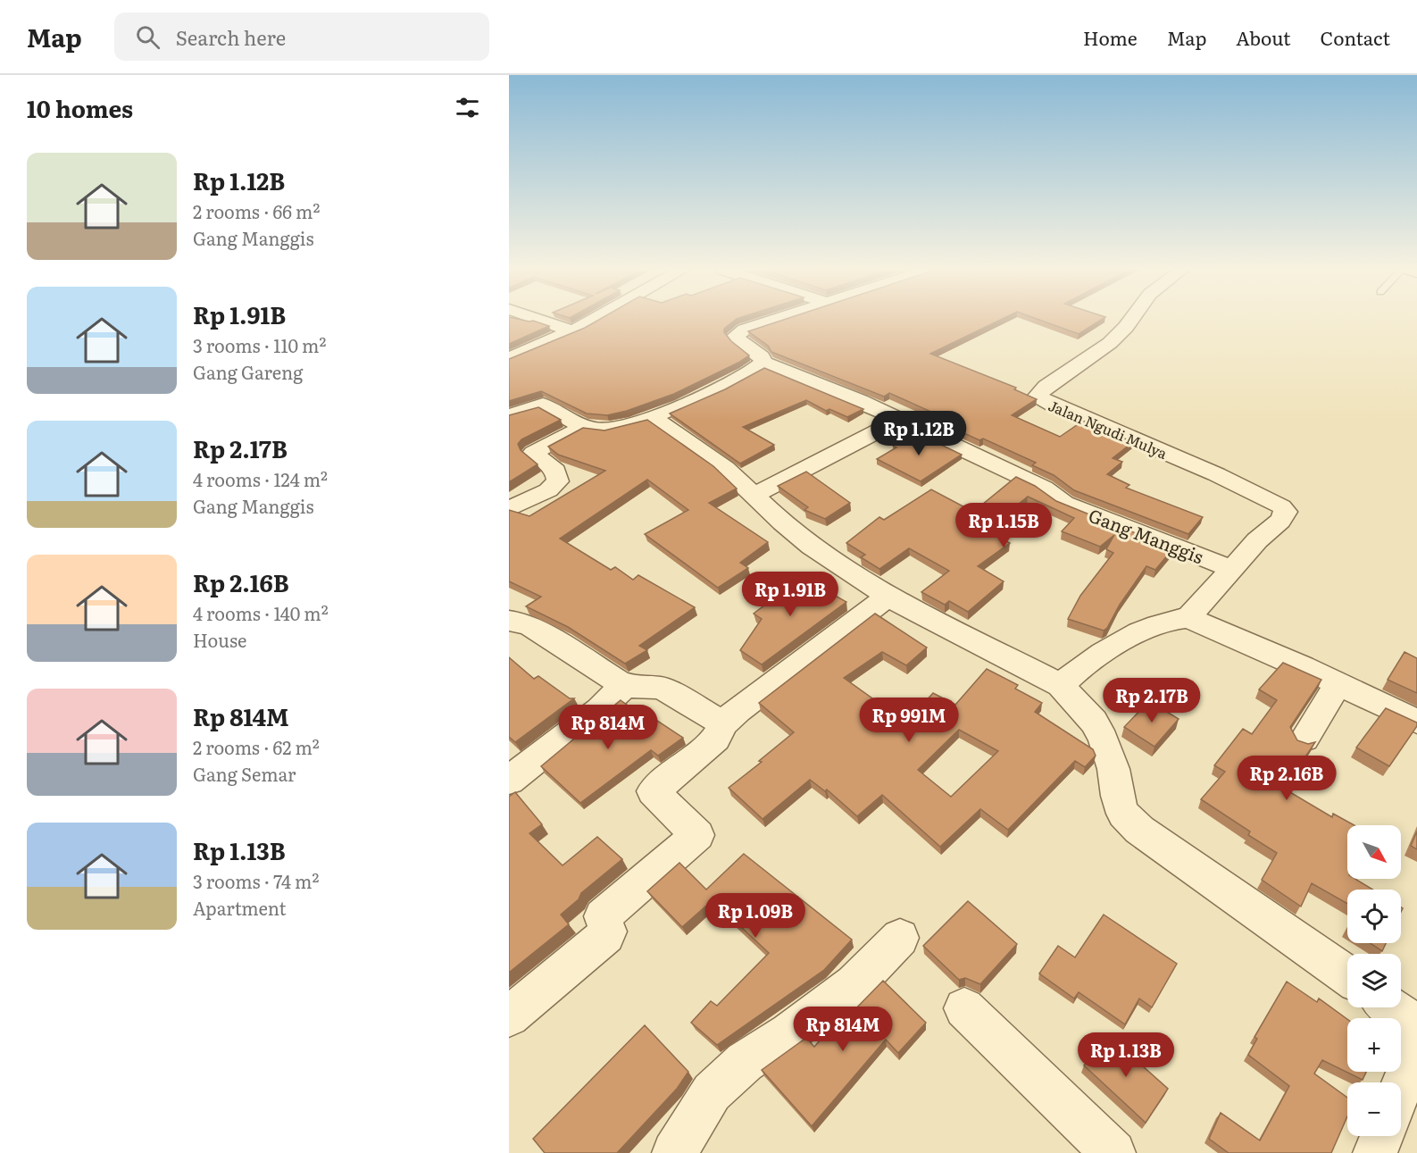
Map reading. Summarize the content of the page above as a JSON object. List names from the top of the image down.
{
  "streets": {
    "street": ["Jalan Ngudi Mulya", "Gang Manggis"]
  },
  "crossings": [
    ["Jalan Ngudi Mulya", "Gang Manggis"]
  ],
  "north": "bottom right",
  "page": {
    "header": "Map",
    "search": "Search here",
    "nav": [
      "Home",
      "Map",
      "About",
      "Contact"
    ],
    "heading": "10 homes",
    "list": [
      {
        "name": "Rp 1.12B",
        "note": "2 rooms · 66 m² · Gang Manggis"
      },
      {
        "name": "Rp 1.91B",
        "note": "3 rooms · 110 m² · Gang Gareng"
      },
      {
        "name": "Rp 2.17B",
        "note": "4 rooms · 124 m² · Gang Manggis"
      },
      {
        "name": "Rp 2.16B",
        "note": "4 rooms · 140 m² · House"
      },
      {
        "name": "Rp 814M",
        "note": "2 rooms · 62 m² · Gang Semar"
      },
      {
        "name": "Rp 1.13B",
        "note": "3 rooms · 74 m² · Apartment"
      }
    ],
    "price": [
      "Rp 1.12B",
      "Rp 1.15B",
      "Rp 1.91B",
      "Rp 2.17B",
      "Rp 991M",
      "Rp 814M",
      "Rp 2.16B",
      "Rp 1.09B",
      "Rp 814M",
      "Rp 1.13B"
    ],
    "map_buttons": ["+", "−"]
  }
}
